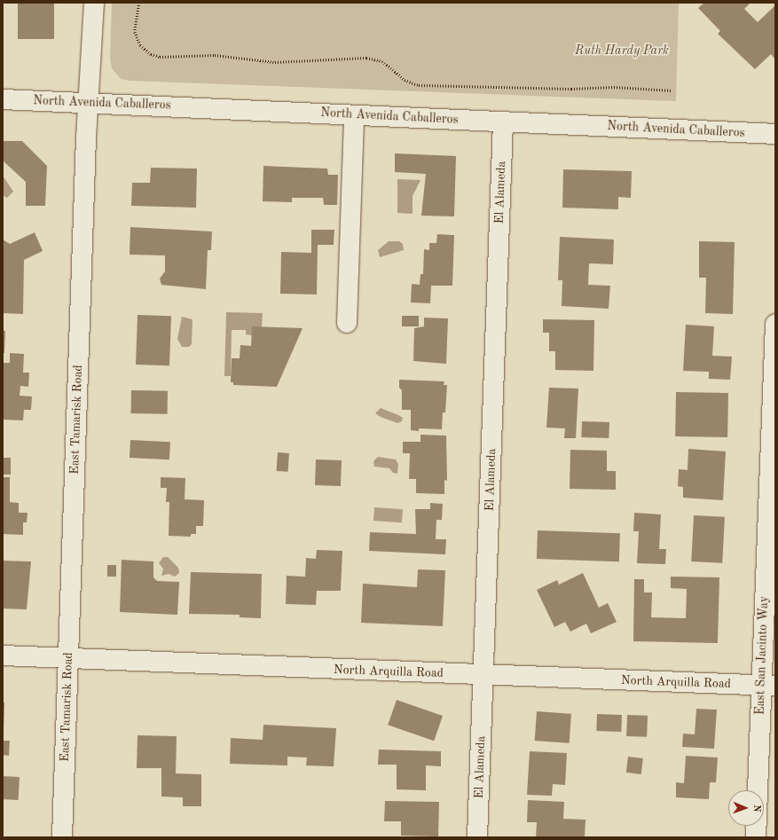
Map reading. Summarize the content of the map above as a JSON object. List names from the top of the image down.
{
  "streets": {
    "street": [
      "North Avenida Caballeros",
      "El Alameda",
      "East Tamarisk Road",
      "East San Jacinto Way",
      "North Arquilla Road"
    ]
  },
  "crossings": [
    ["North Avenida Caballeros", "El Alameda"],
    ["North Avenida Caballeros", "East Tamarisk Road"],
    ["El Alameda", "North Arquilla Road"],
    ["East Tamarisk Road", "North Arquilla Road"],
    ["East San Jacinto Way", "North Arquilla Road"]
  ],
  "parks": ["Ruth Hardy Park"],
  "north": "right"
}
